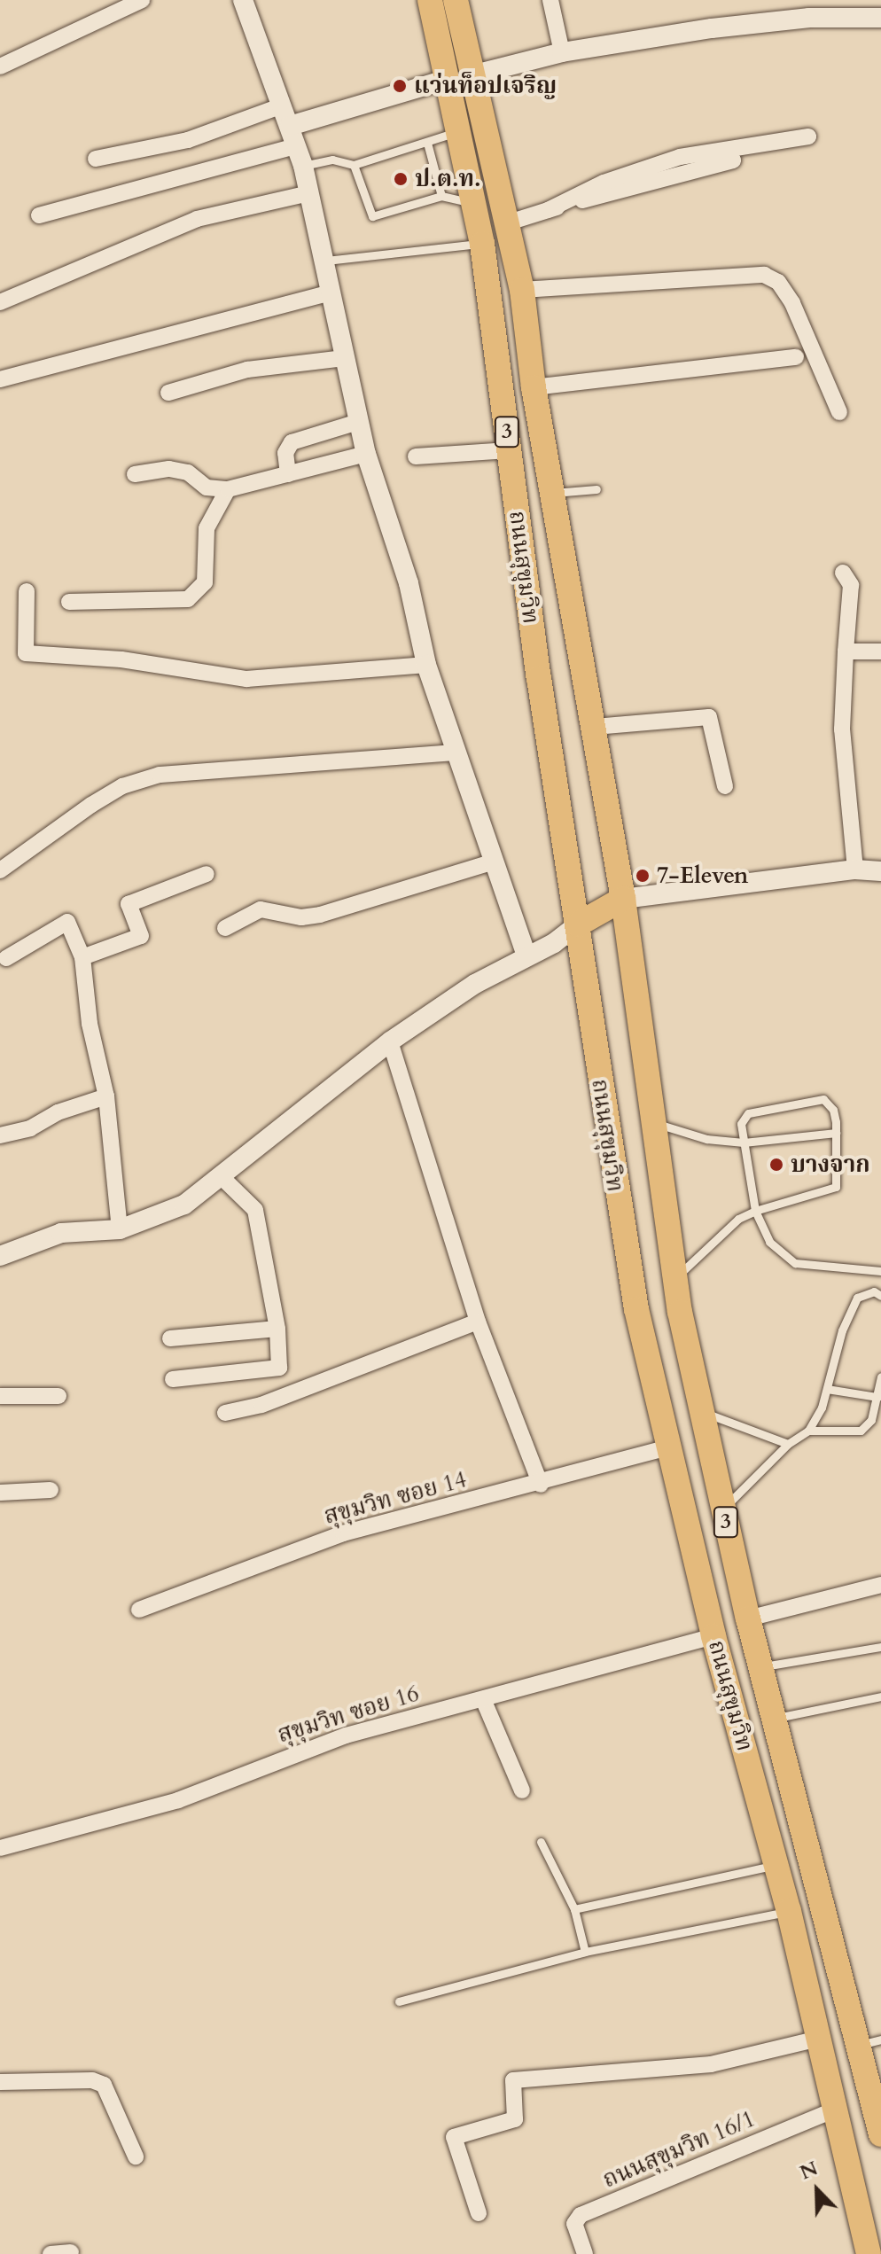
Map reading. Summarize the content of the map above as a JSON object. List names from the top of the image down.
{
  "streets": {
    "main road": ["3", "ถนนสุขุมวิท"],
    "street": ["สุขุมวิท ซอย 14", "สุขุมวิท ซอย 16", "ถนนสุขุมวิท 16/1"]
  },
  "crossings": [
    ["ถนนสุขุมวิท", "สุขุมวิท ซอย 14"],
    ["ถนนสุขุมวิท", "สุขุมวิท ซอย 16"],
    ["ถนนสุขุมวิท", "ถนนสุขุมวิท 16/1"]
  ],
  "places": [
    "แว่นท็อปเจริญ",
    "ป.ต.ท.",
    "7-Eleven",
    "บางจาก"
  ],
  "north": "top left"
}
